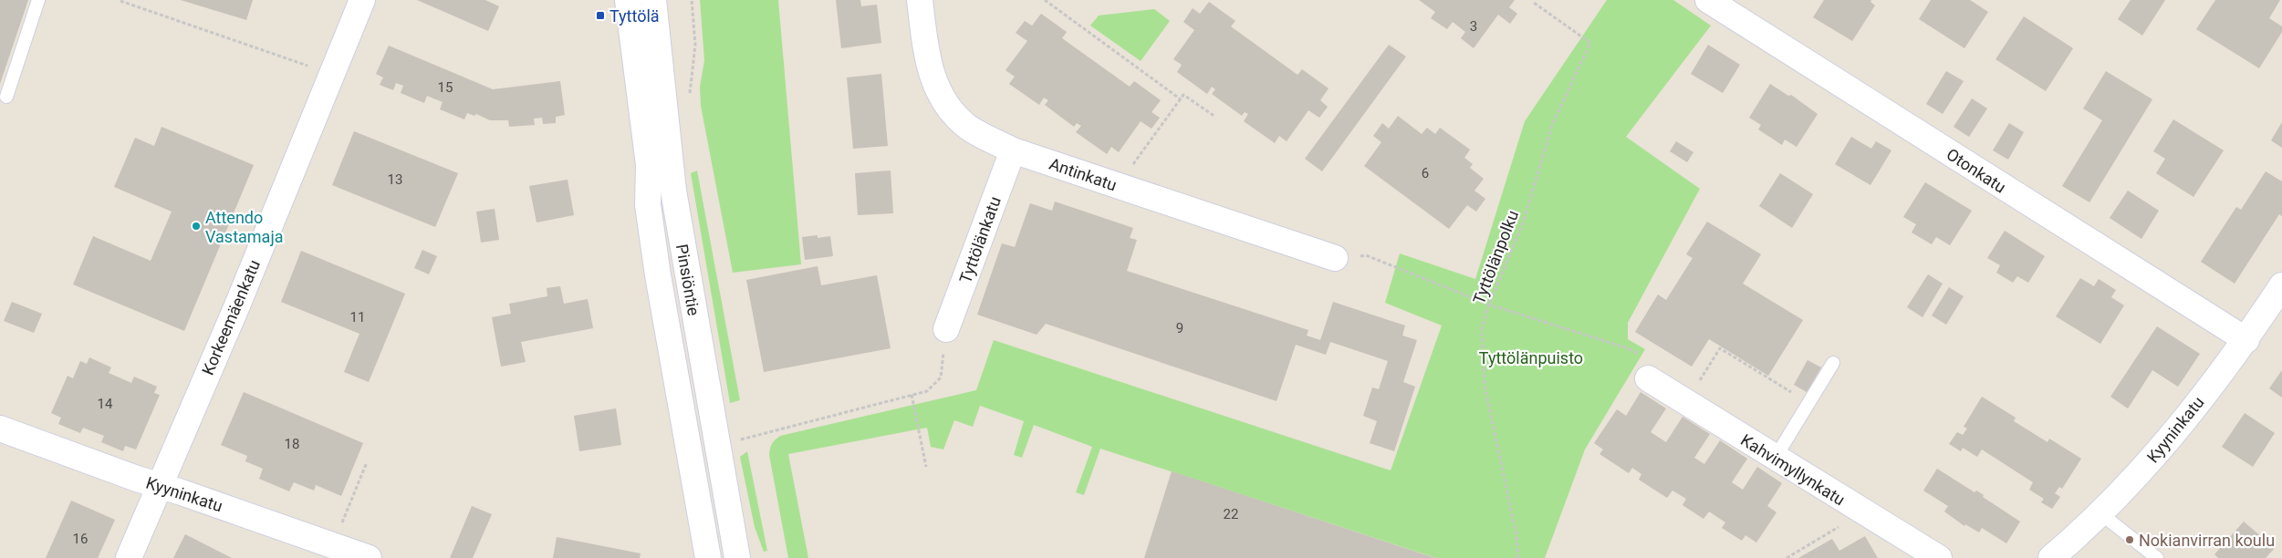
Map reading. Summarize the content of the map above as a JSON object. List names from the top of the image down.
{
  "streets": {
    "street": [
      "Otonkatu",
      "Antinkatu",
      "Tyttölänkatu",
      "Pinsiöntie",
      "Korkeemäenkatu",
      "Kyyninkatu",
      "Kahvimyllynkatu"
    ],
    "path": ["Tyttölänpolku"]
  },
  "crossings": [
    ["Otonkatu", "Kyyninkatu"],
    ["Antinkatu", "Tyttölänkatu"],
    ["Korkeemäenkatu", "Kyyninkatu"]
  ],
  "parks": ["Tyttölänpuisto"],
  "places": {
    "transit": ["Tyttölä"],
    "other": ["Attendo Vastamaja", "Nokianvirran koulu"]
  },
  "house_numbers": [
    "3",
    "15",
    "6",
    "13",
    "11",
    "9",
    "14",
    "18",
    "22",
    "16"
  ]
}
